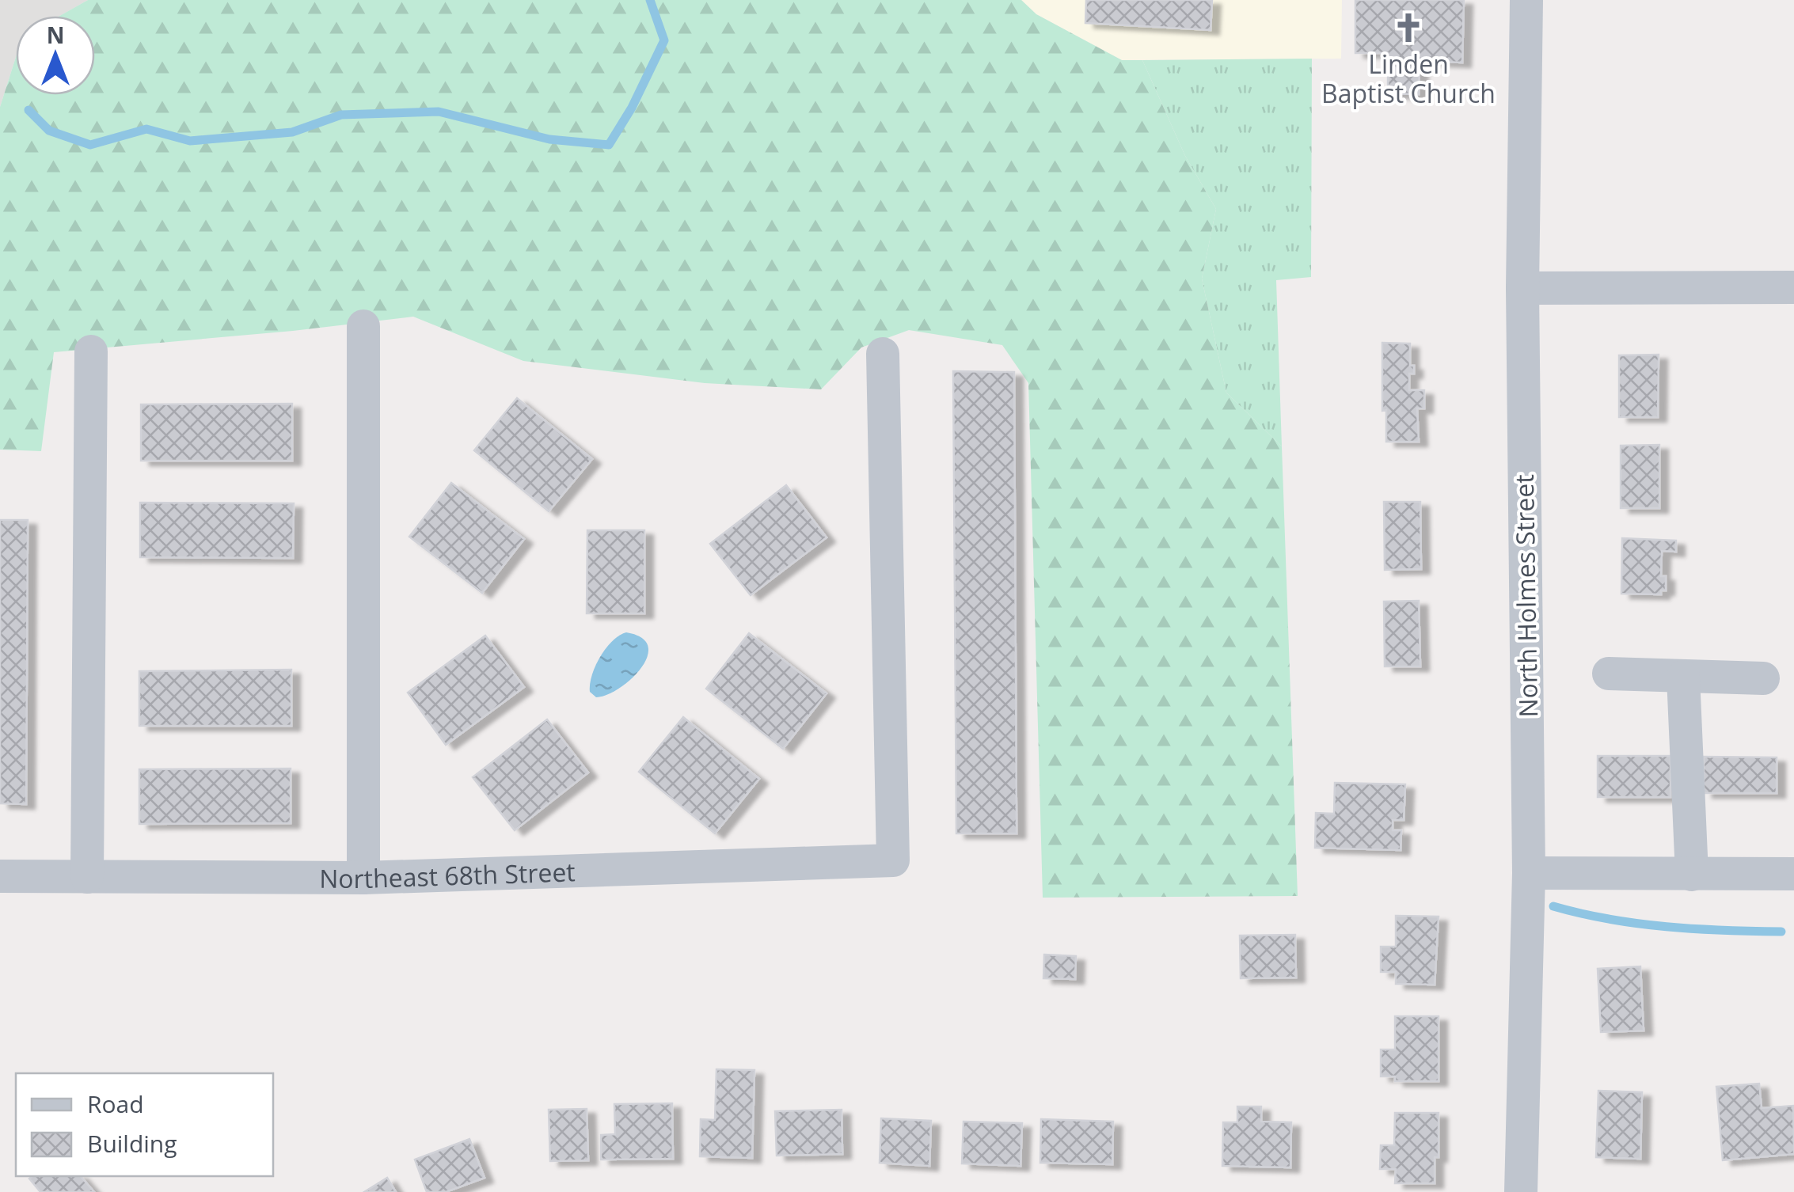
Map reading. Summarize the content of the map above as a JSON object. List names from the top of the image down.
{
  "streets": {
    "street": ["North Holmes Street", "Northeast 68th Street"]
  },
  "places": {
    "church": ["Linden Baptist Church"]
  },
  "legend": ["Road", "Building"],
  "north": "top"
}
